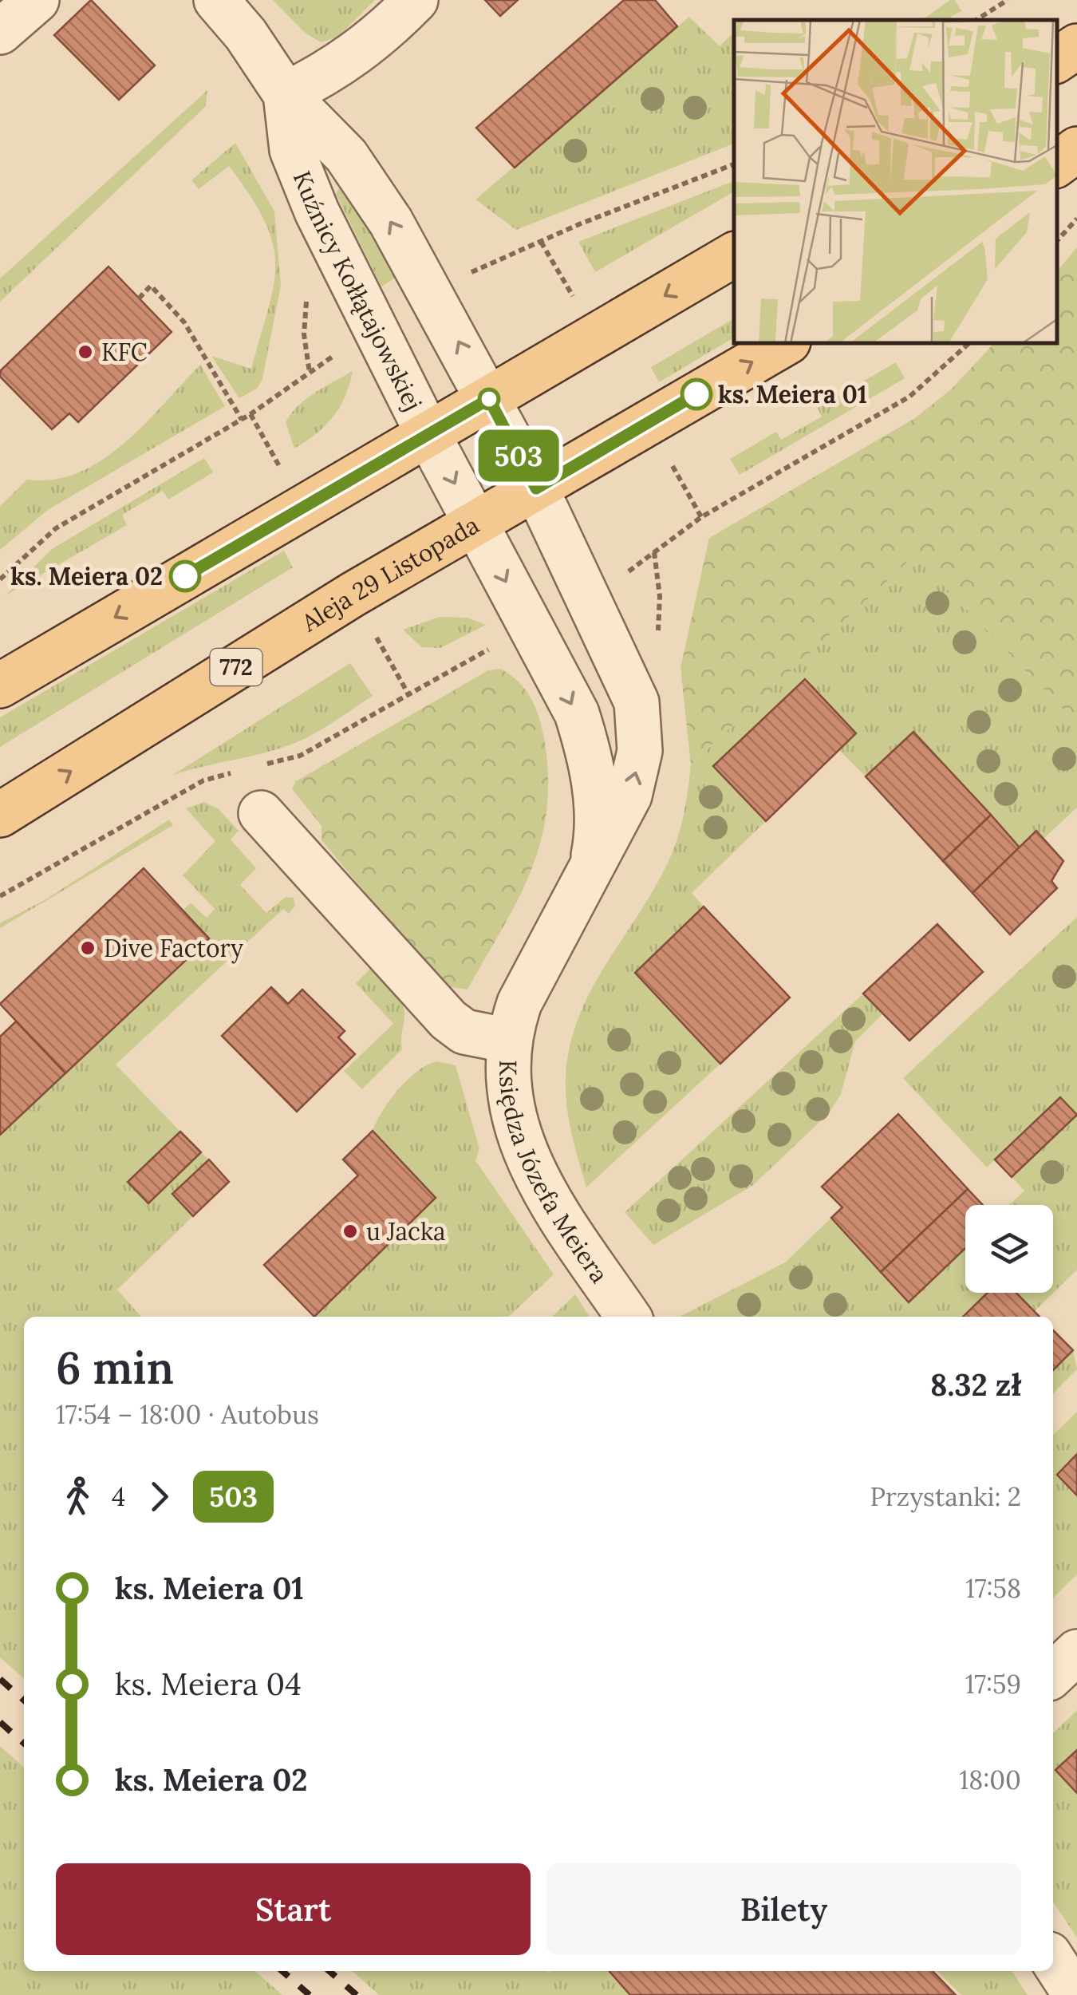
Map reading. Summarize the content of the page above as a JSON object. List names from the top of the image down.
{
  "streets": {
    "main road": ["Aleja 29 Listopada", "772"],
    "street": ["Kuźnicy Kołłątajowskiej", "Księdza Józefa Meiera"]
  },
  "crossings": [
    ["Kuźnicy Kołłątajowskiej", "Aleja 29 Listopada"],
    ["Kuźnicy Kołłątajowskiej", "Księdza Józefa Meiera"],
    ["Aleja 29 Listopada", "Księdza Józefa Meiera"]
  ],
  "one_way": ["Księdza Józefa Meiera"],
  "places": [
    "KFC",
    "ks. Meiera 01",
    "ks. Meiera 02",
    "Dive Factory",
    "u Jacka"
  ],
  "lines": ["bus line 503"],
  "page": {
    "on_map": "503",
    "heading": ["6 min", "17:54 – 18:00 · Autobus", "8.32 zł"],
    "legs": ["4", "503", "Przystanki: 2"],
    "list": [
      {
        "name": "ks. Meiera 01",
        "value": "17:58"
      },
      {
        "name": "ks. Meiera 04",
        "value": "17:59"
      },
      {
        "name": "ks. Meiera 02",
        "value": "18:00"
      }
    ],
    "buttons": ["Start", "Bilety"]
  }
}
